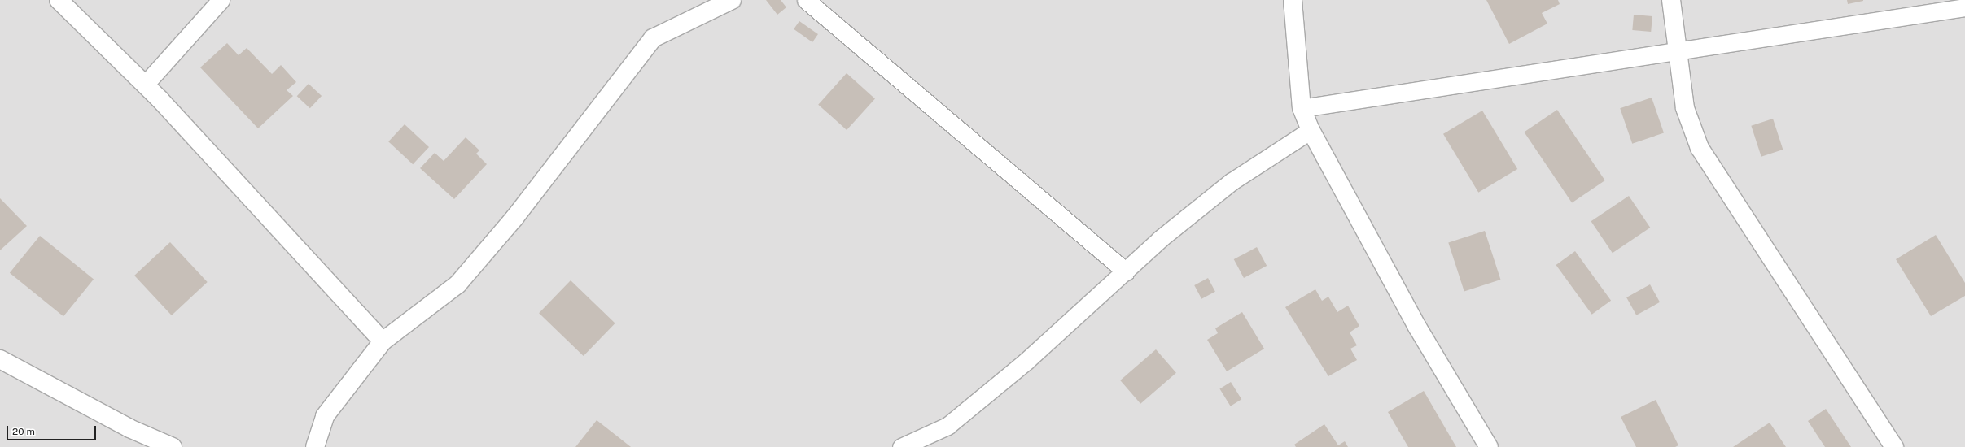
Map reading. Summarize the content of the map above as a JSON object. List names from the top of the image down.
{
  "scale_bar": "20 m"
}
